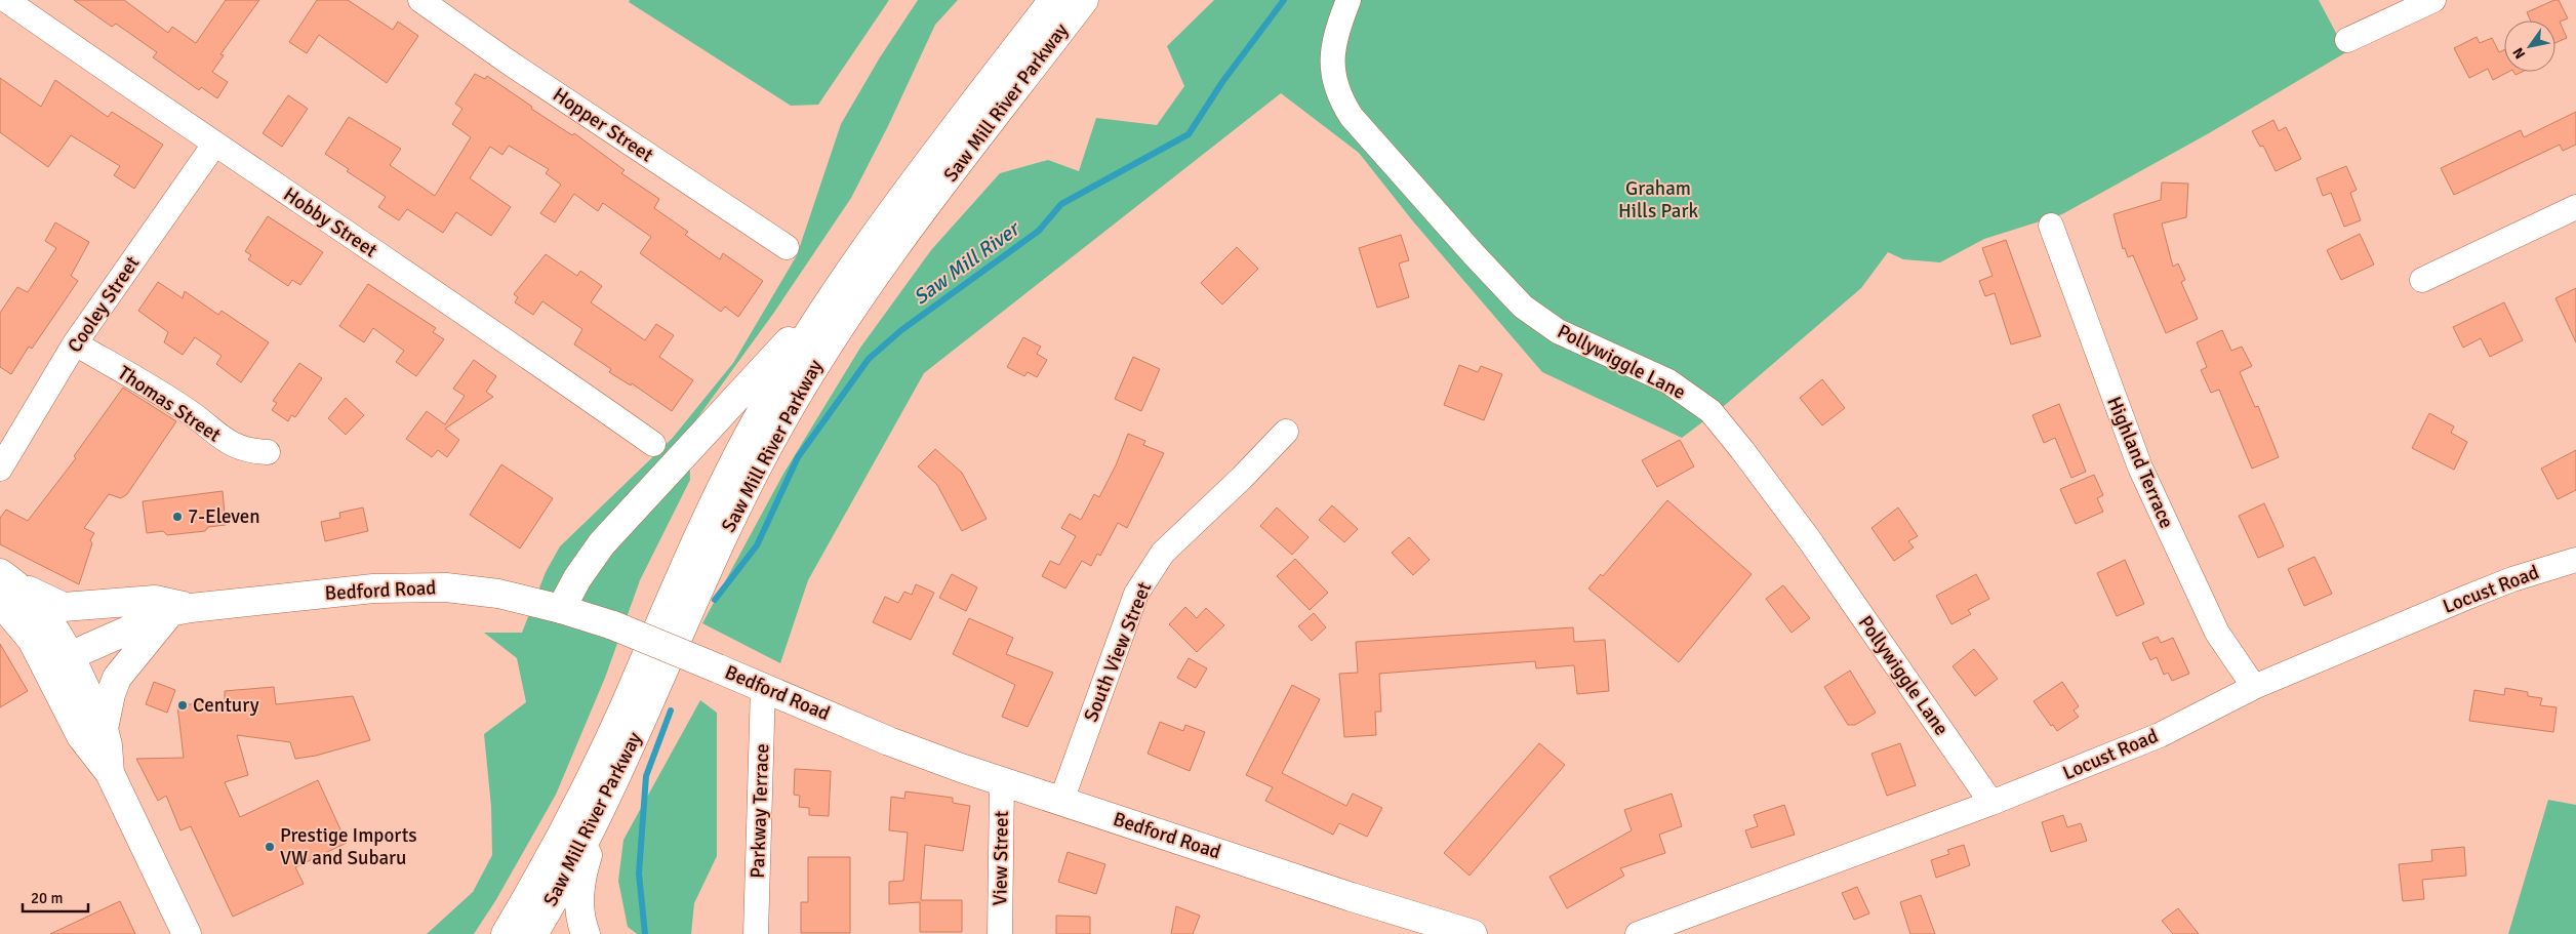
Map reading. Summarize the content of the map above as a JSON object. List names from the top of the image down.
{
  "streets": {
    "main road": ["Saw Mill River Parkway", "Bedford Road"],
    "street": [
      "Hopper Street",
      "Hobby Street",
      "Cooley Street",
      "Pollywiggle Lane",
      "Thomas Street",
      "Highland Terrace",
      "Locust Road",
      "South View Street",
      "Parkway Terrace",
      "View Street"
    ]
  },
  "crossings": [
    ["Hobby Street", "Cooley Street"],
    ["Cooley Street", "Thomas Street"],
    ["Pollywiggle Lane", "Locust Road"],
    ["Highland Terrace", "Locust Road"],
    ["Bedford Road", "South View Street"],
    ["Bedford Road", "Parkway Terrace"],
    ["Bedford Road", "View Street"]
  ],
  "water": ["Saw Mill River"],
  "parks": ["Graham Hills Park"],
  "places": ["7-Eleven", "Century", "Prestige Imports VW and Subaru"],
  "scale_bar": "20 m",
  "north": "bottom left"
}
